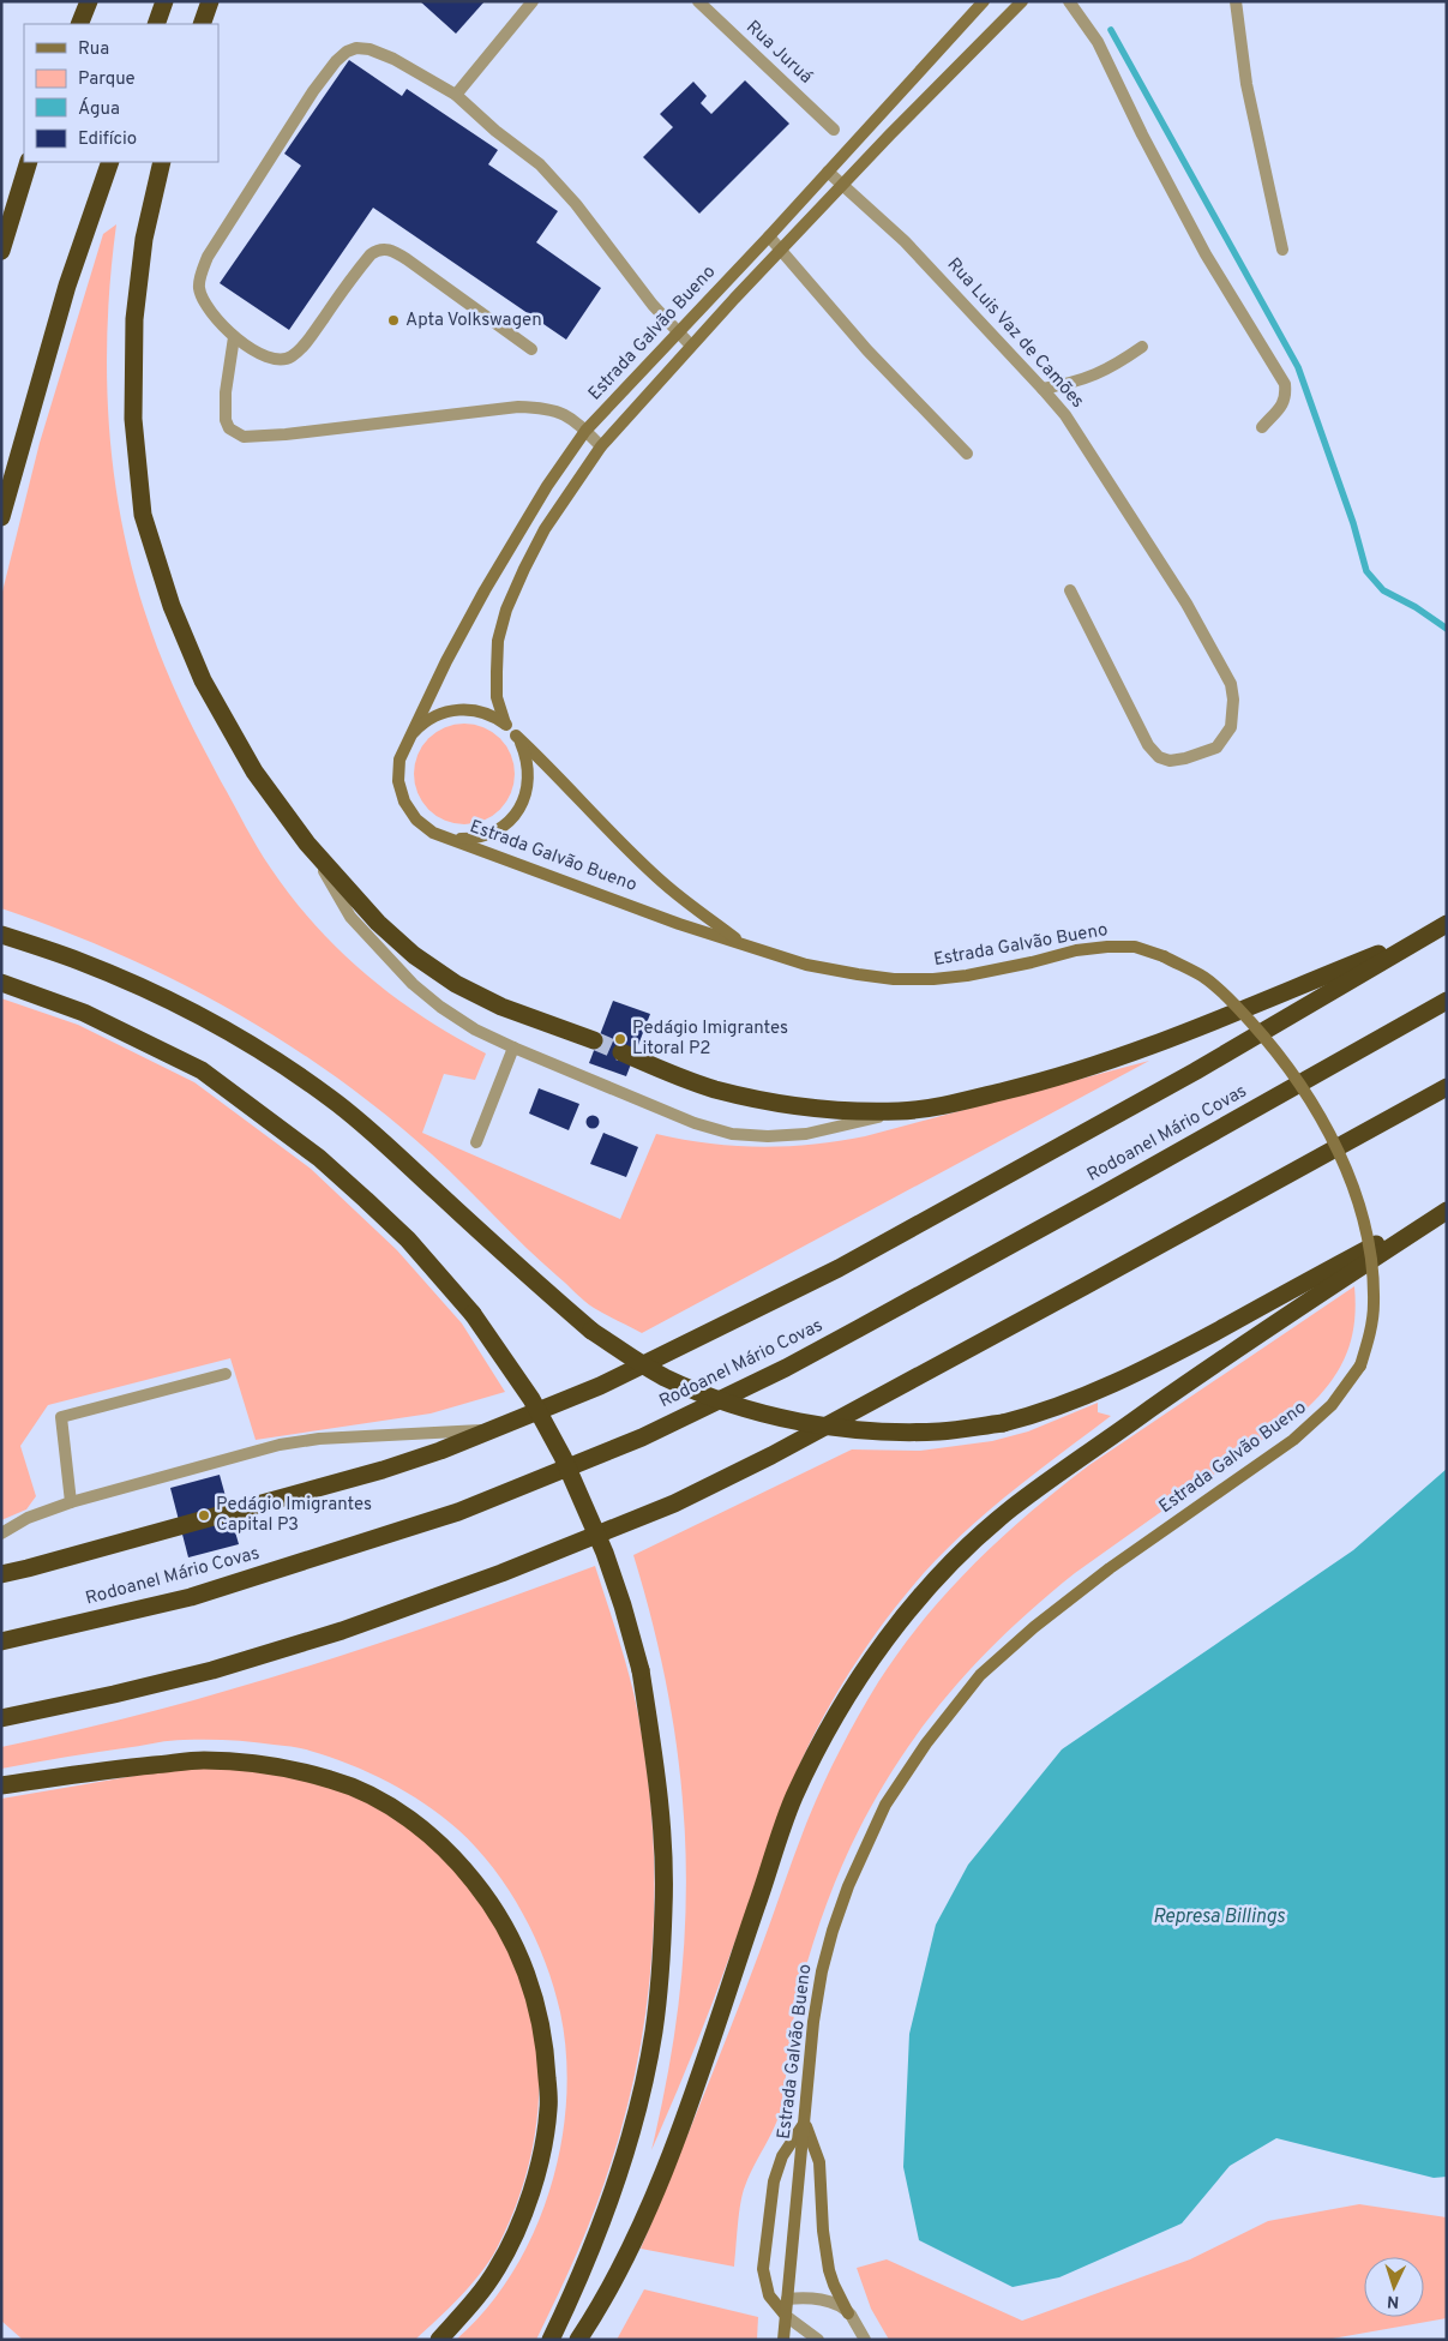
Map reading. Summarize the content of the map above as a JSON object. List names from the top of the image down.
{
  "streets": {
    "highway": ["Rodoanel Mário Covas"],
    "main road": ["Estrada Galvão Bueno"],
    "street": ["Rua Juruá", "Rua Luis Vaz de Camões"]
  },
  "crossings": [
    ["Estrada Galvão Bueno", "Rua Luis Vaz de Camões"]
  ],
  "water": ["Represa Billings"],
  "places": ["Apta Volkswagen", "Pedágio Imigrantes Litoral P2", "Pedágio Imigrantes Capital P3"],
  "legend": [
    "Rua",
    "Parque",
    "Água",
    "Edifício"
  ],
  "north": "bottom"
}
